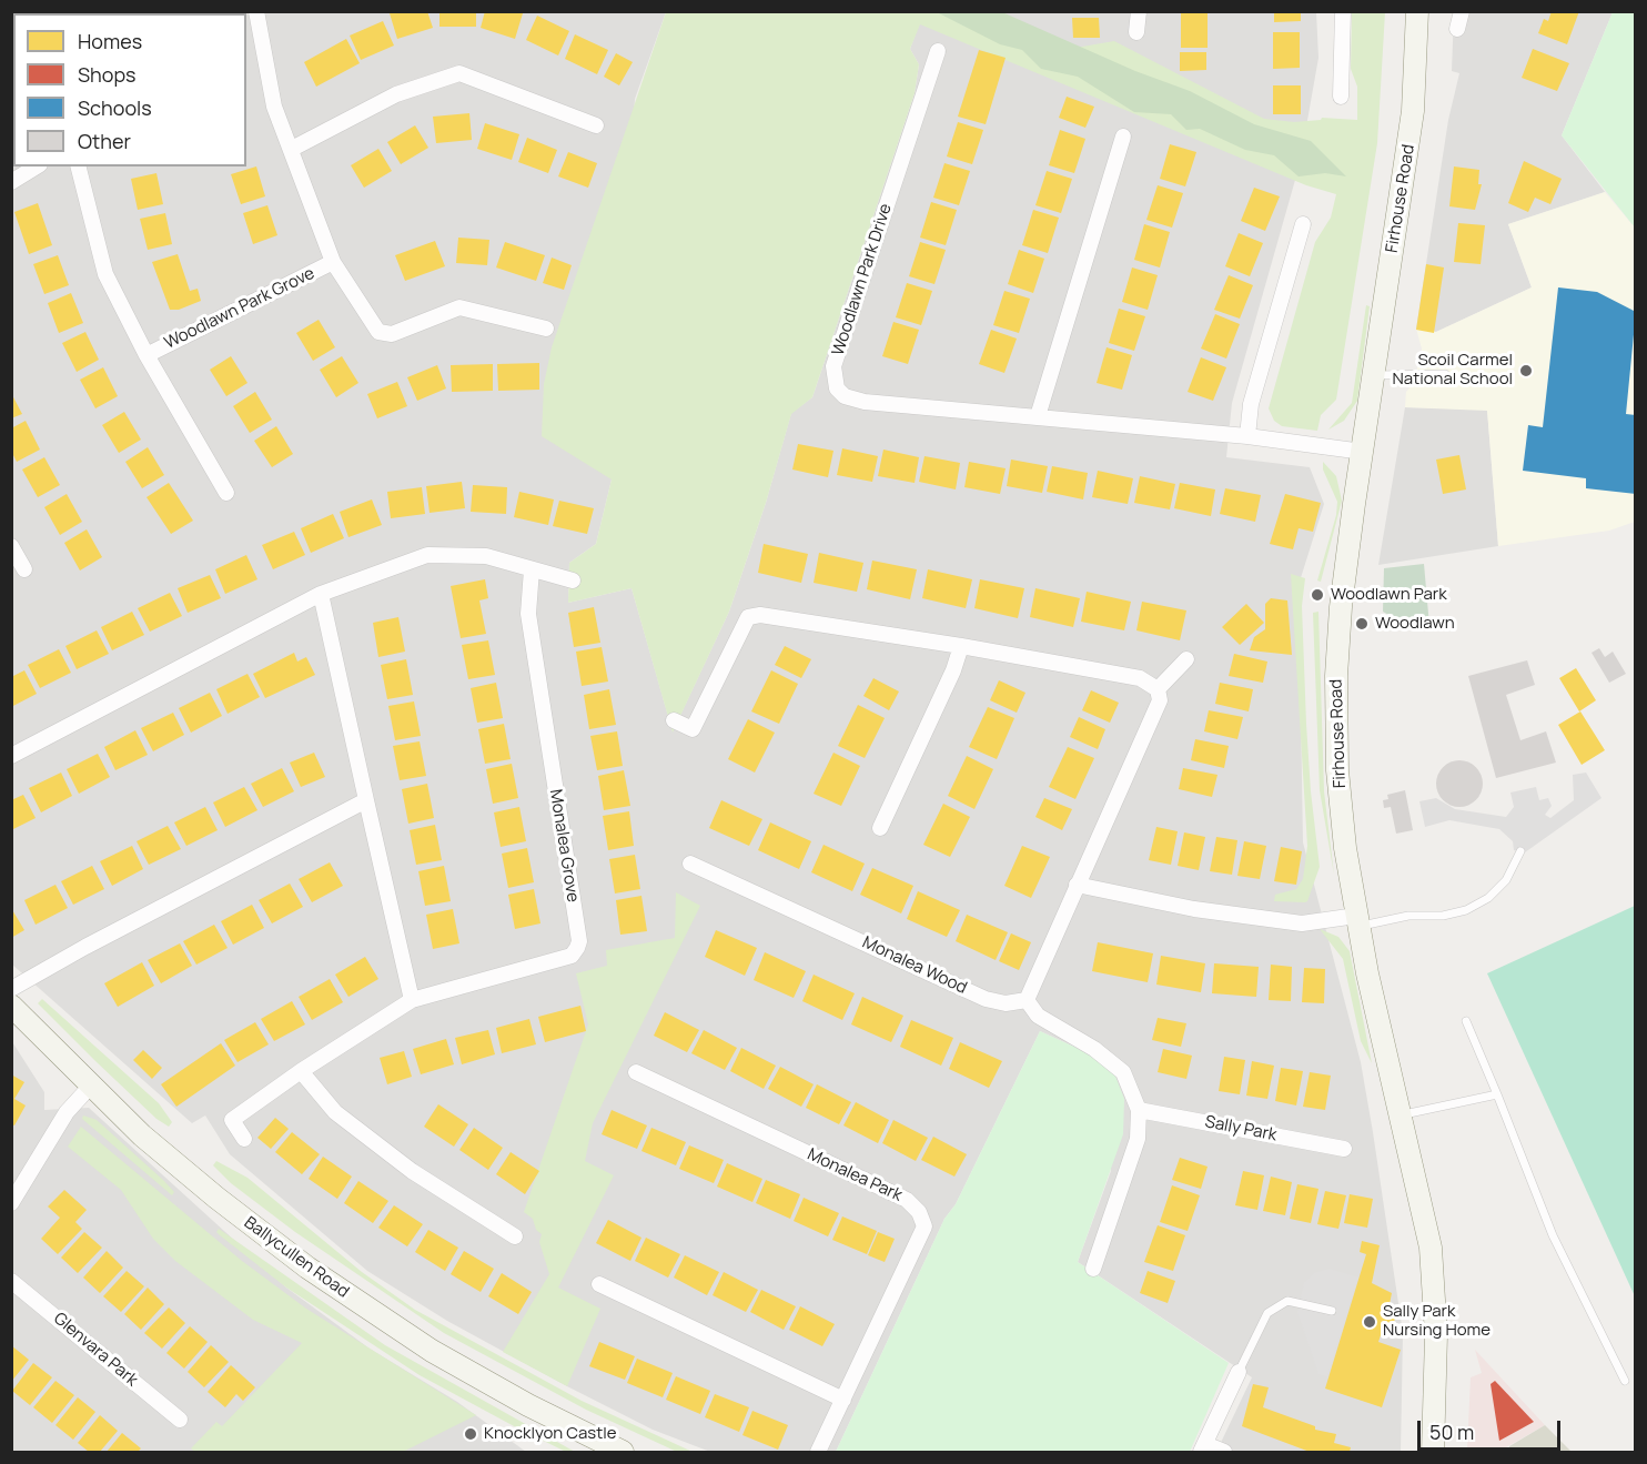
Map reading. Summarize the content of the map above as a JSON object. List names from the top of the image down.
{
  "streets": {
    "main road": ["Firhouse Road", "Ballycullen Road"],
    "street": [
      "Woodlawn Park Drive",
      "Woodlawn Park Grove",
      "Monalea Grove",
      "Monalea Wood",
      "Sally Park",
      "Monalea Park",
      "Glenvara Park"
    ]
  },
  "crossings": [
    ["Firhouse Road", "Woodlawn Park Drive"]
  ],
  "places": [
    "Scoil Carmel National School",
    "Woodlawn Park",
    "Woodlawn",
    "Sally Park Nursing Home",
    "Knocklyon Castle"
  ],
  "legend": [
    "Homes",
    "Shops",
    "Schools",
    "Other"
  ],
  "scale_bar": "50 m"
}
